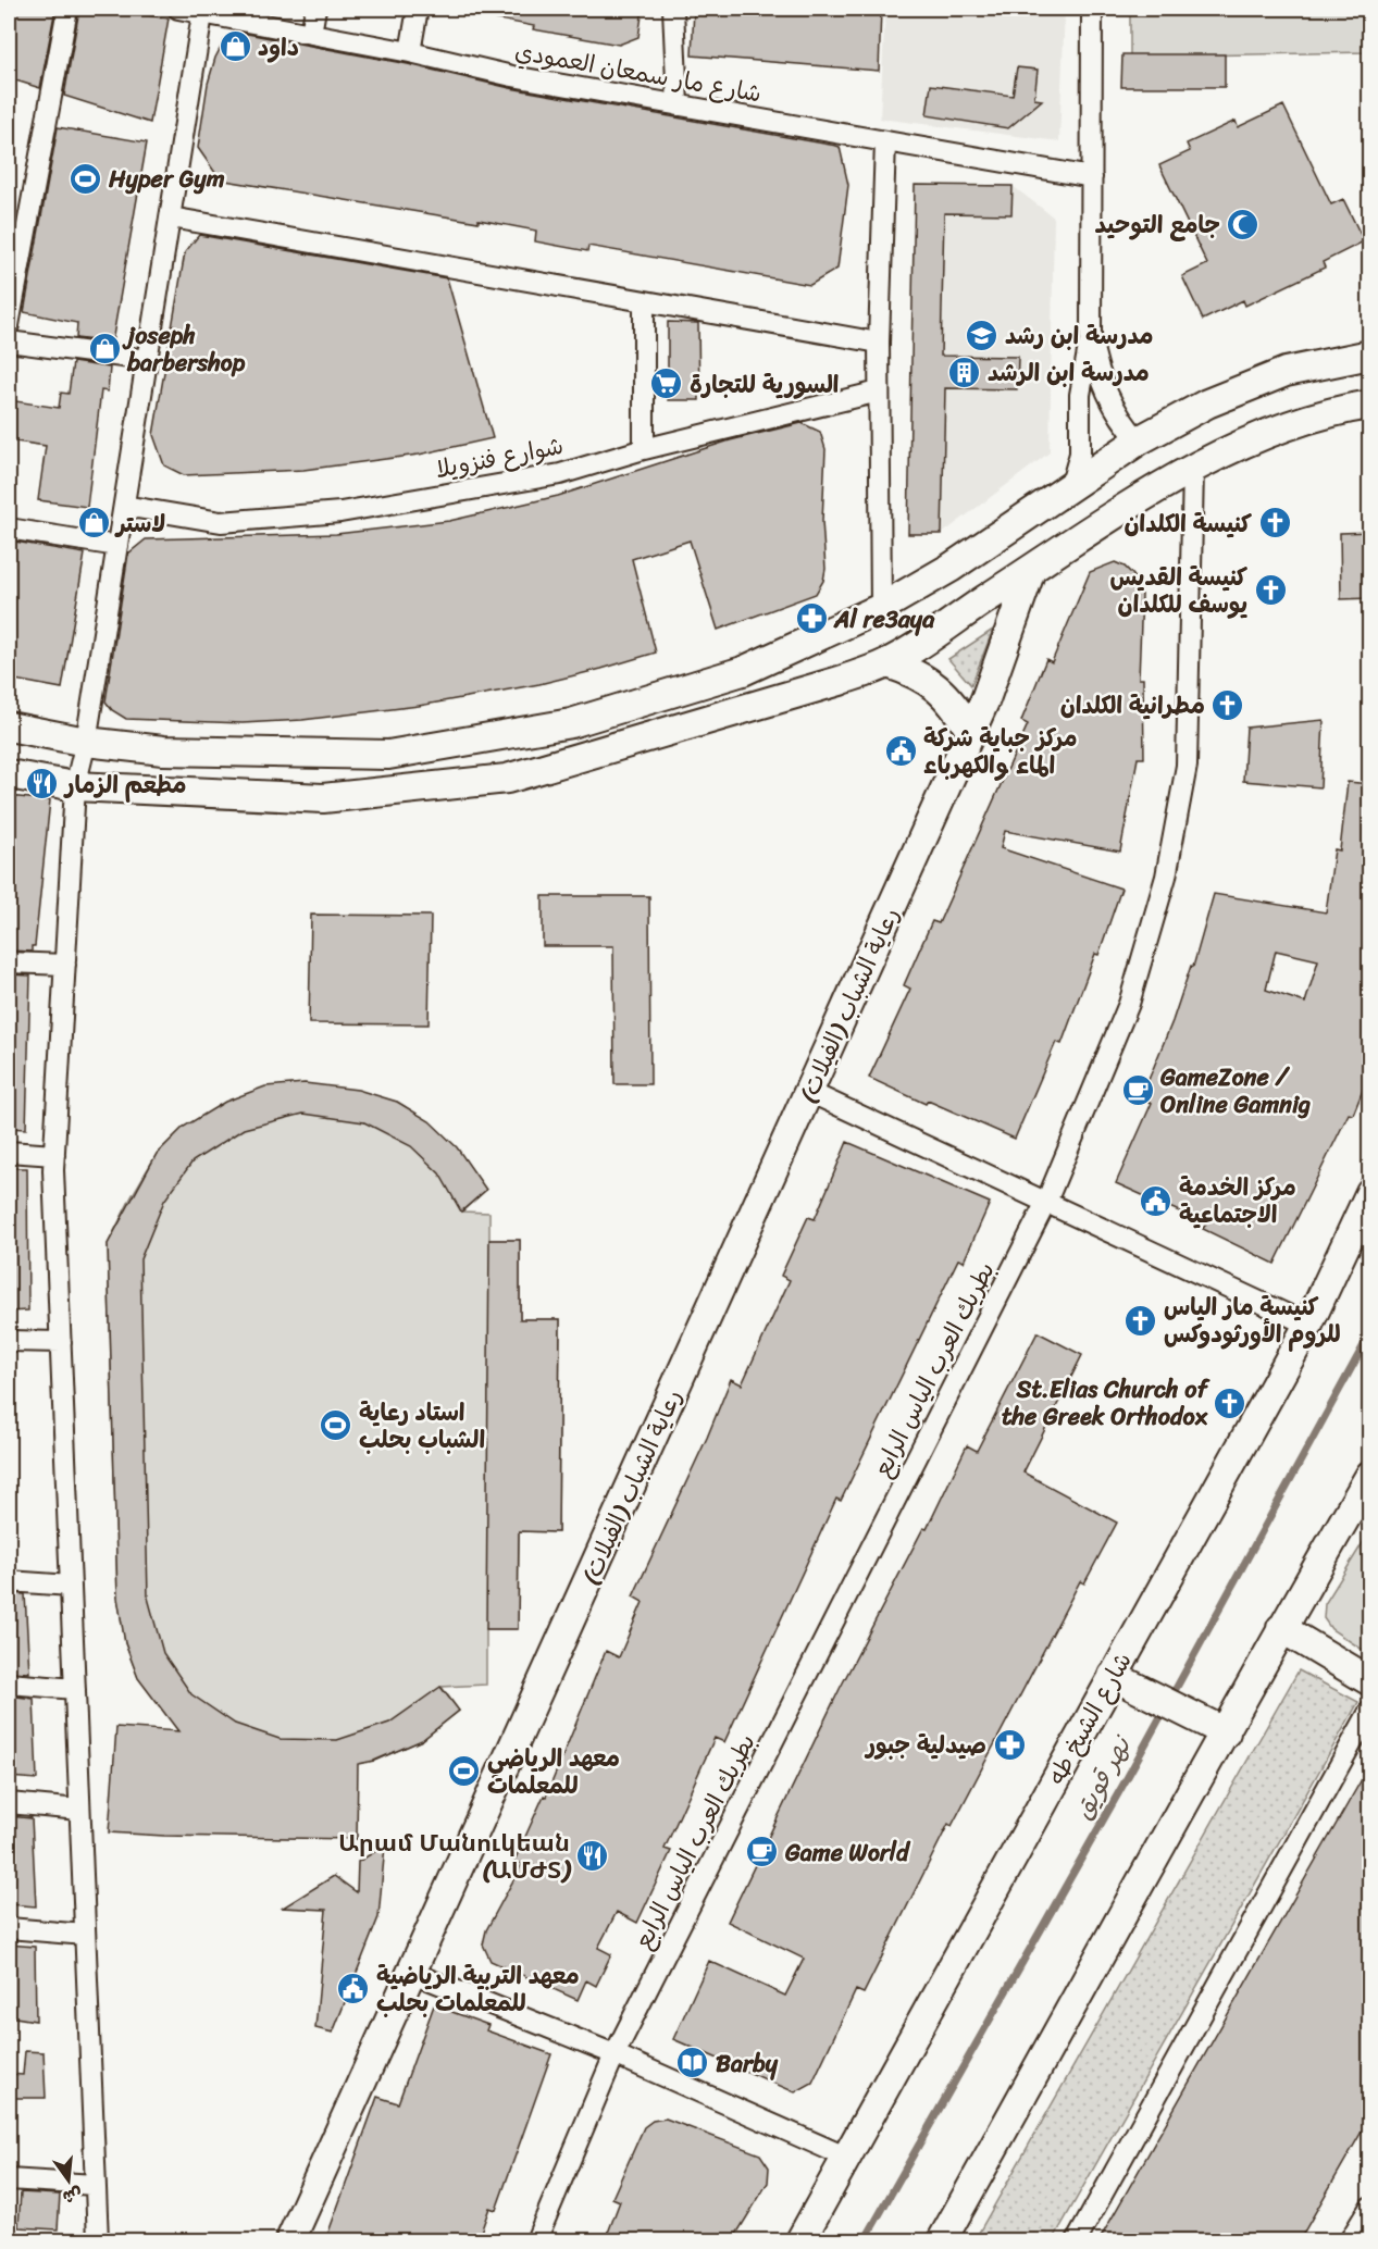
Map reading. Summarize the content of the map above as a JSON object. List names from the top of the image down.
{
  "streets": {
    "main road": ["رعاية الشباب (الفيلات)", "شارع الشيخ طه"],
    "street": ["شارع مار سمعان العمودي", "شوارع فنزويلا", "بطريك العرب الياس الرابع"]
  },
  "water": ["نهر قويق"],
  "places": {
    "shop": ["داود", "joseph barbershop", "لاستر"],
    "sports": ["Hyper Gym", "استاد رعاية الشباب بحلب", "معهد الرياضي للمعلمات"],
    "mosque": ["جامع التوحيد"],
    "school or university": ["مدرسة ابن رشد"],
    "building": ["مدرسة ابن الرشد"],
    "supermarket": ["السورية للتجارة"],
    "church": [
      "كنيسة الكلدان",
      "كنيسة القديس يوسف للكلدان",
      "مطرانية الكلدان",
      "كنيسة مار الياس للروم الأورثودوكس",
      "St.Elias Church of the Greek Orthodox"
    ],
    "pharmacy": ["Al re3aya", "صيدلية جبور"],
    "public building": ["مركز جباية شركة الماء والكهرباء", "مركز الخدمة الاجتماعية", "معهد التربية الرياضية للمعلمات بحلب"],
    "restaurant": ["مطعم الزمار", "Արամ Մանուկեան (ԱՄԺՏ)"],
    "cafe": ["GameZone / Online Gamnig", "Game World"],
    "library": ["Barby"]
  },
  "north": "bottom"
}
